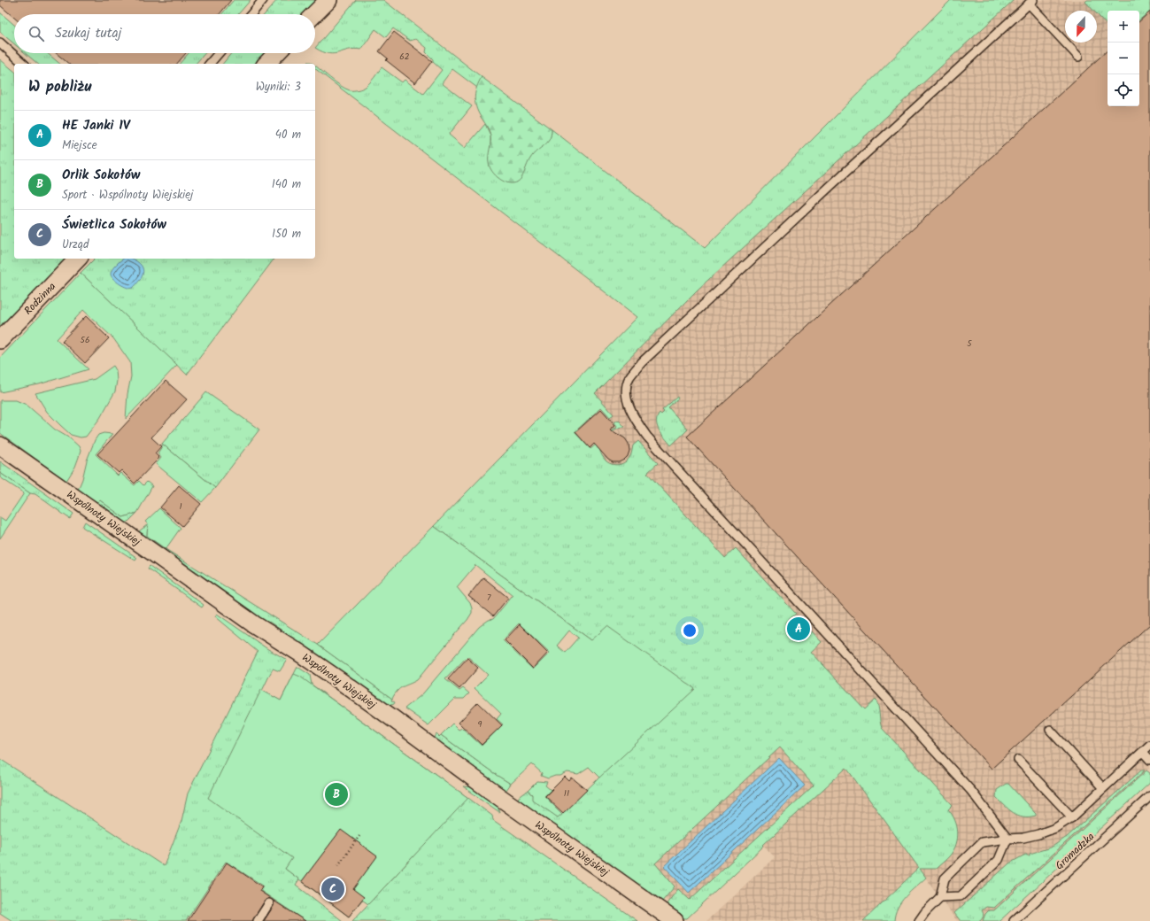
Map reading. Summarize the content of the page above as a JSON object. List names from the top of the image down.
{
  "streets": {
    "street": ["Rodzinna", "Wspólnoty Wiejskiej"],
    "lane": ["Gromadzka"]
  },
  "house_numbers": [
    "62",
    "56",
    "5",
    "1",
    "7",
    "9",
    "11"
  ],
  "north": "bottom",
  "page": {
    "map_buttons": ["+", "−"],
    "search": "Szukaj tutaj",
    "heading": ["W pobliżu", "Wyniki: 3"],
    "list": [
      {
        "mark": "A",
        "name": "HE Janki 1V",
        "note": "Miejsce",
        "value": "40 m"
      },
      {
        "mark": "B",
        "name": "Orlik Sokołów",
        "note": "Sport · Wspólnoty Wiejskiej",
        "value": "140 m"
      },
      {
        "mark": "C",
        "name": "Świetlica Sokołów",
        "note": "Urząd",
        "value": "150 m"
      }
    ],
    "pins": ["A", "B", "C"]
  }
}
